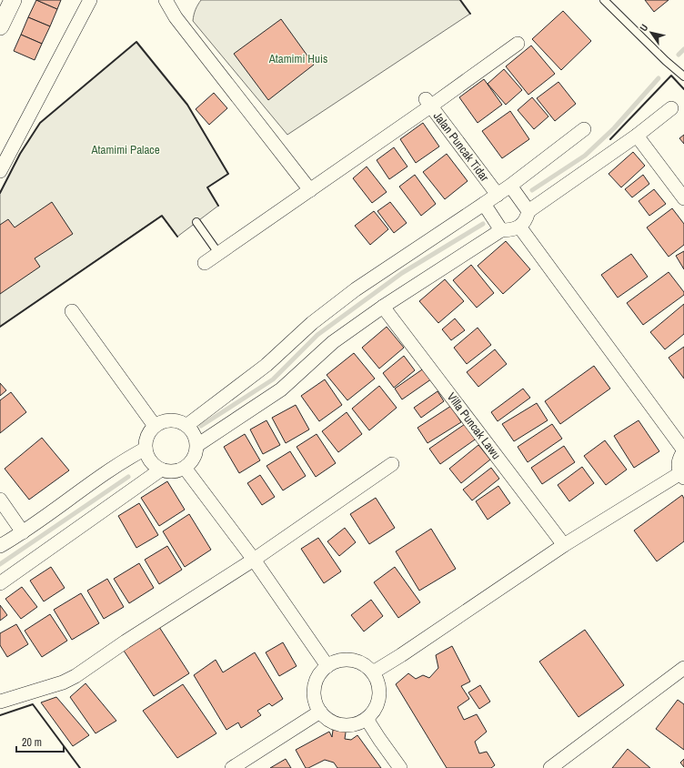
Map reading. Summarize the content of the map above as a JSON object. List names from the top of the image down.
{
  "streets": {
    "street": ["Jalan Puncak Tidar", "Villa Puncak Lawu"]
  },
  "parks": ["Atamimi Huis", "Atamimi Palace"],
  "scale_bar": "20 m",
  "north": "top left"
}
